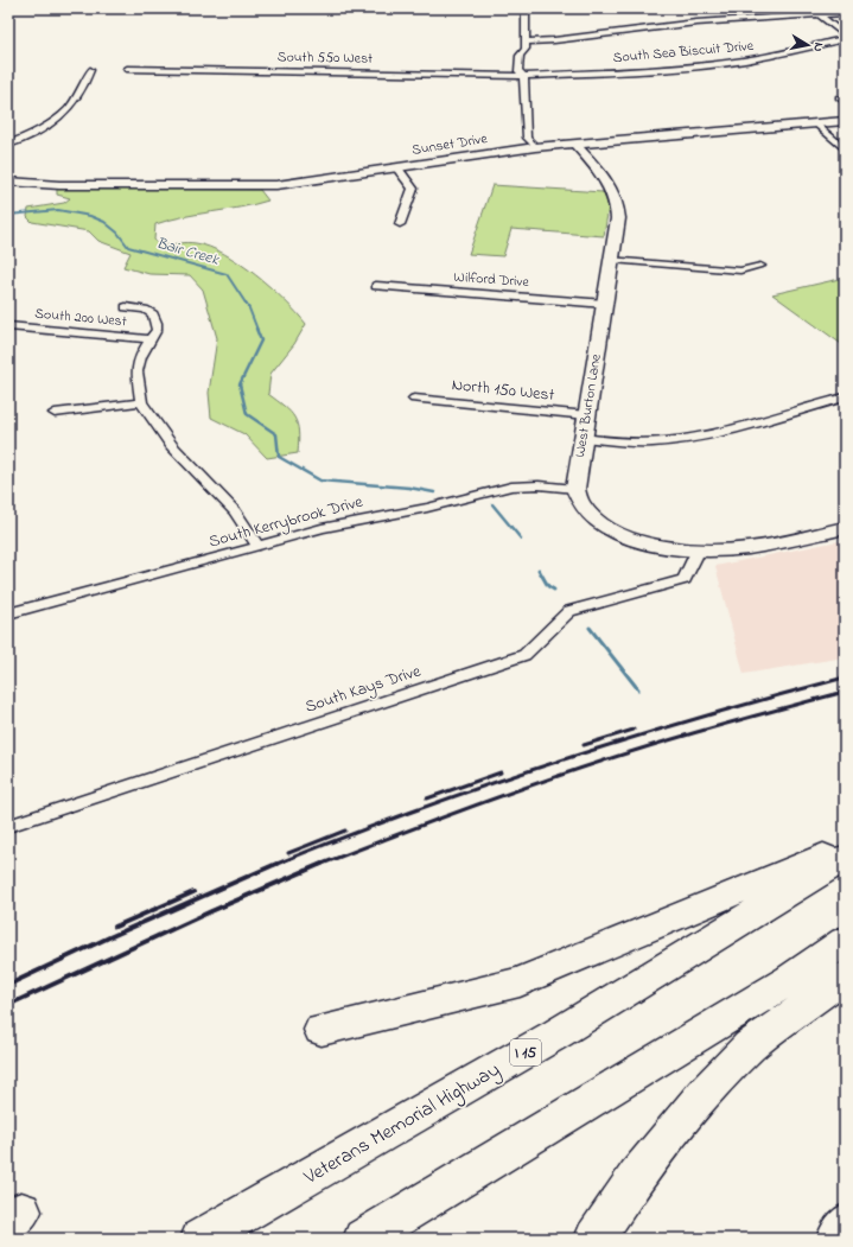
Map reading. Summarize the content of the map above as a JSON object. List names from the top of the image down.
{
  "streets": {
    "highway": ["I 15", "Veterans Memorial Highway"],
    "main road": ["Sunset Drive", "West Burton Lane"],
    "street": [
      "South Sea Biscuit Drive",
      "South 550 West",
      "Wilford Drive",
      "South 200 West",
      "North 150 West",
      "South Kerrybrook Drive",
      "South Kays Drive"
    ]
  },
  "crossings": [
    ["South Sea Biscuit Drive", "South 550 West"],
    ["Sunset Drive", "West Burton Lane"],
    ["Wilford Drive", "West Burton Lane"],
    ["North 150 West", "West Burton Lane"],
    ["West Burton Lane", "South Kerrybrook Drive"]
  ],
  "water": ["Bair Creek"],
  "north": "right"
}
